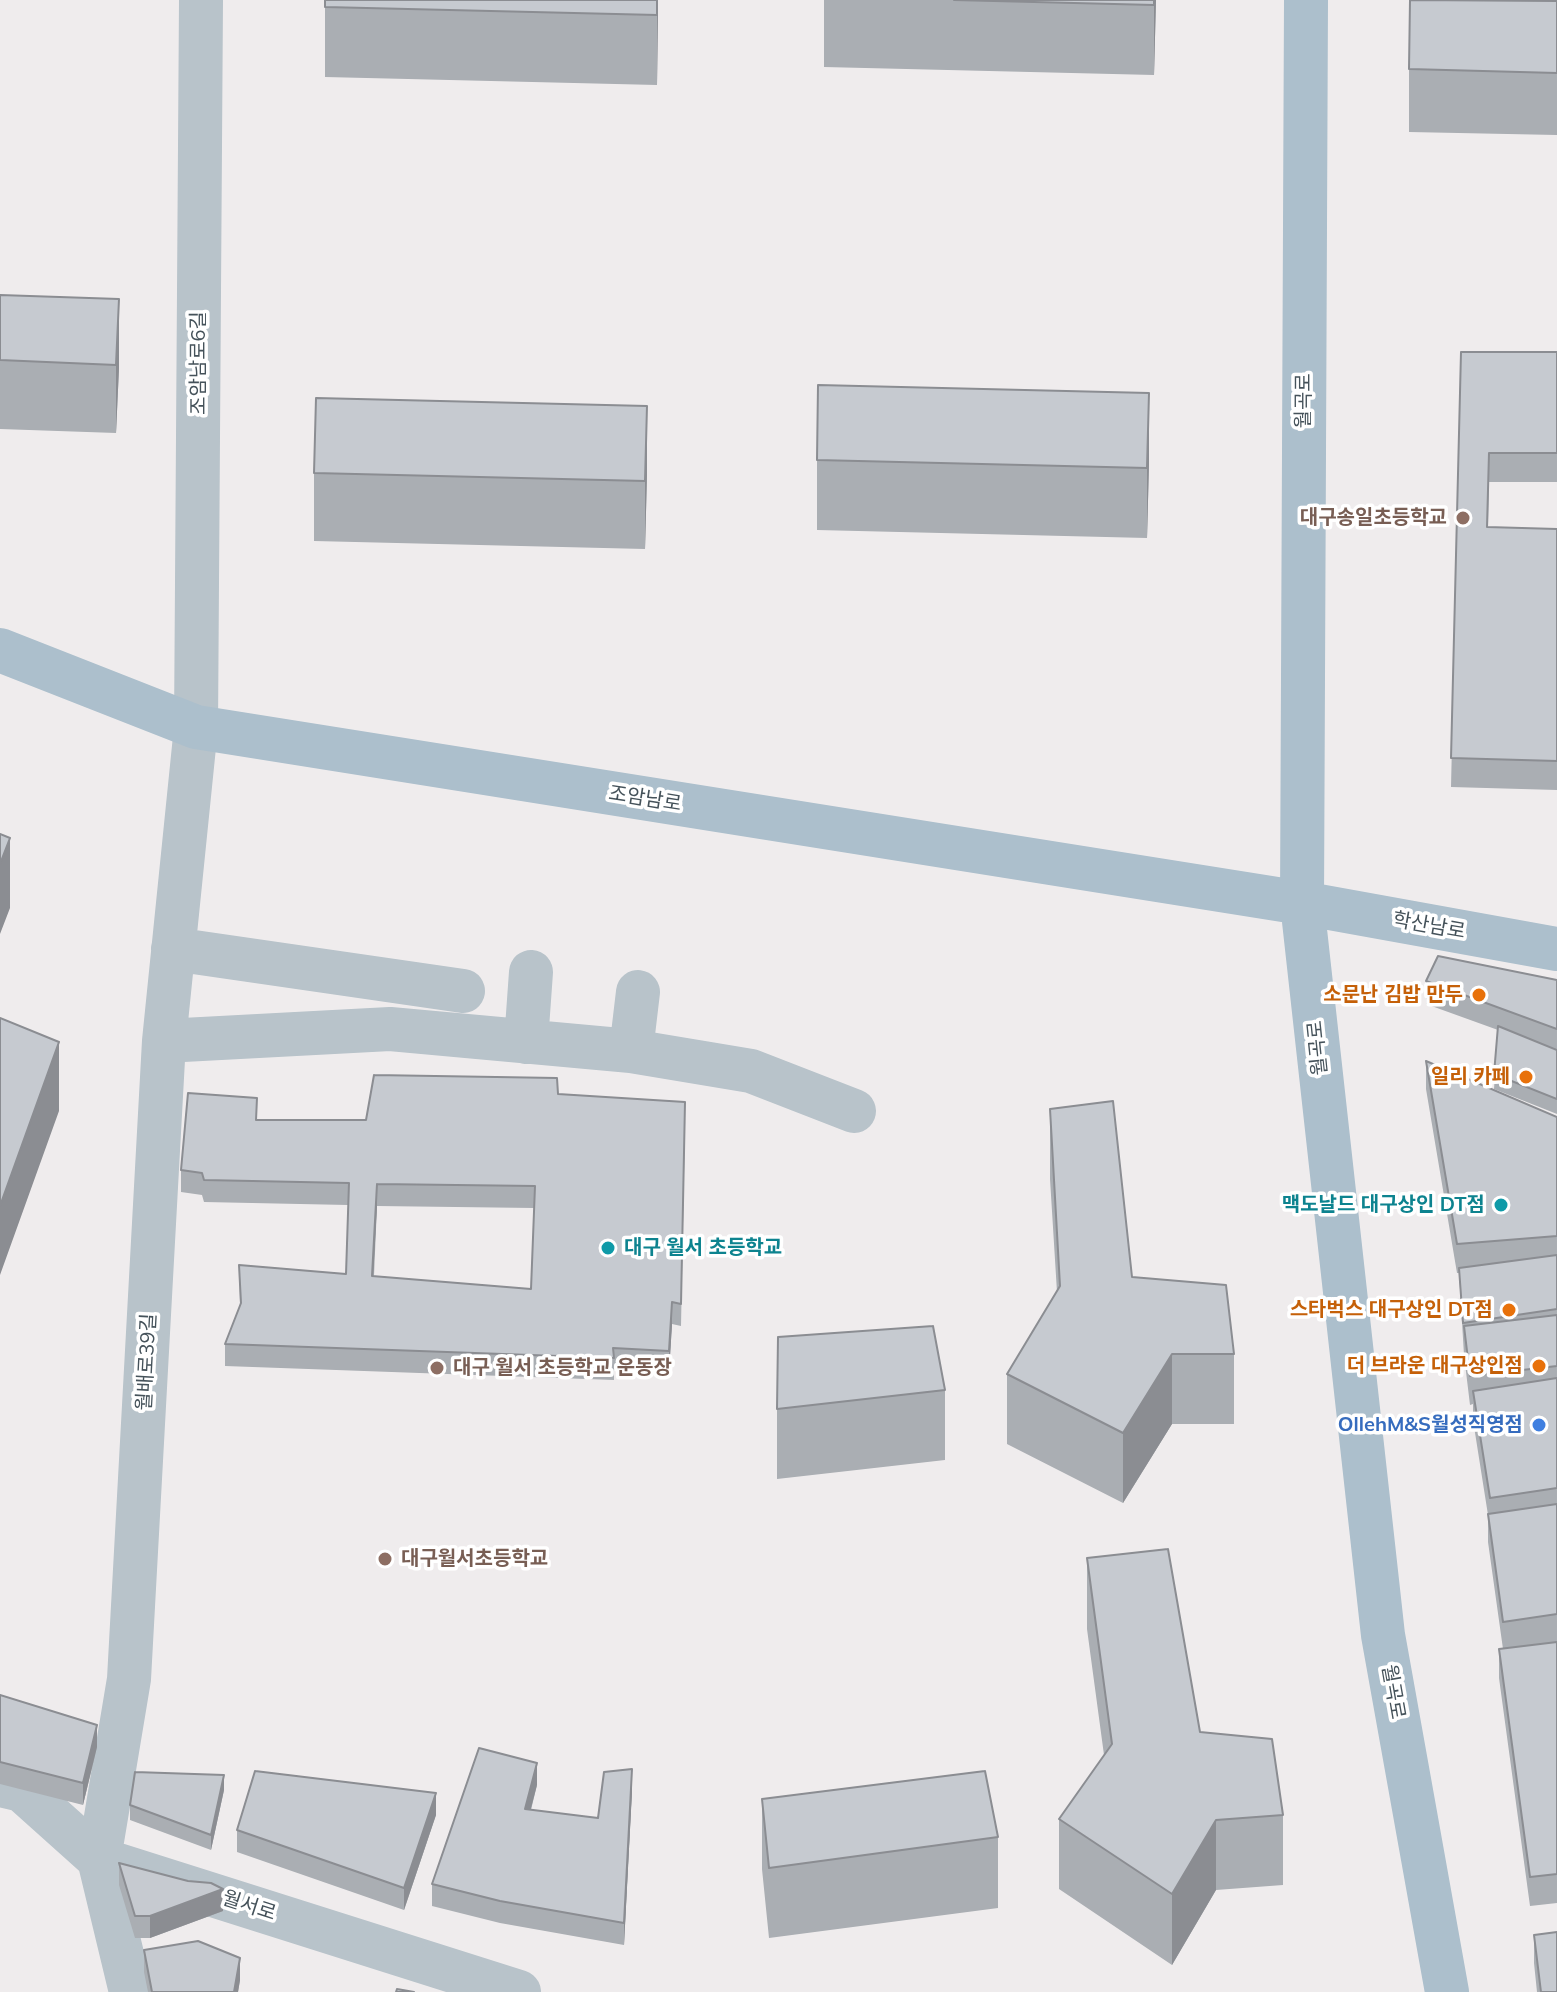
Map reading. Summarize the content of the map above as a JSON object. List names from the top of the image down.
{
  "streets": {
    "main road": ["월곡로", "조암남로", "학산남로"],
    "street": ["조암남로6길", "월배로39길", "월서로"]
  },
  "crossings": [
    ["조암남로6길", "조암남로"],
    ["조암남로6길", "월배로39길"],
    ["월곡로", "조암남로"],
    ["월곡로", "학산남로"],
    ["조암남로", "학산남로"],
    ["조암남로", "월배로39길"],
    ["월배로39길", "월서로"]
  ],
  "places": [
    "대구송일초등학교",
    "소문난 김밥 만두",
    "일리 카페",
    "맥도날드 대구상인 DT점",
    "대구 월서 초등학교",
    "스타벅스 대구상인 DT점",
    "더 브라운 대구상인점",
    "대구 월서 초등학교 운동장",
    "OllehM&S월성직영점",
    "대구월서초등학교"
  ]
}
